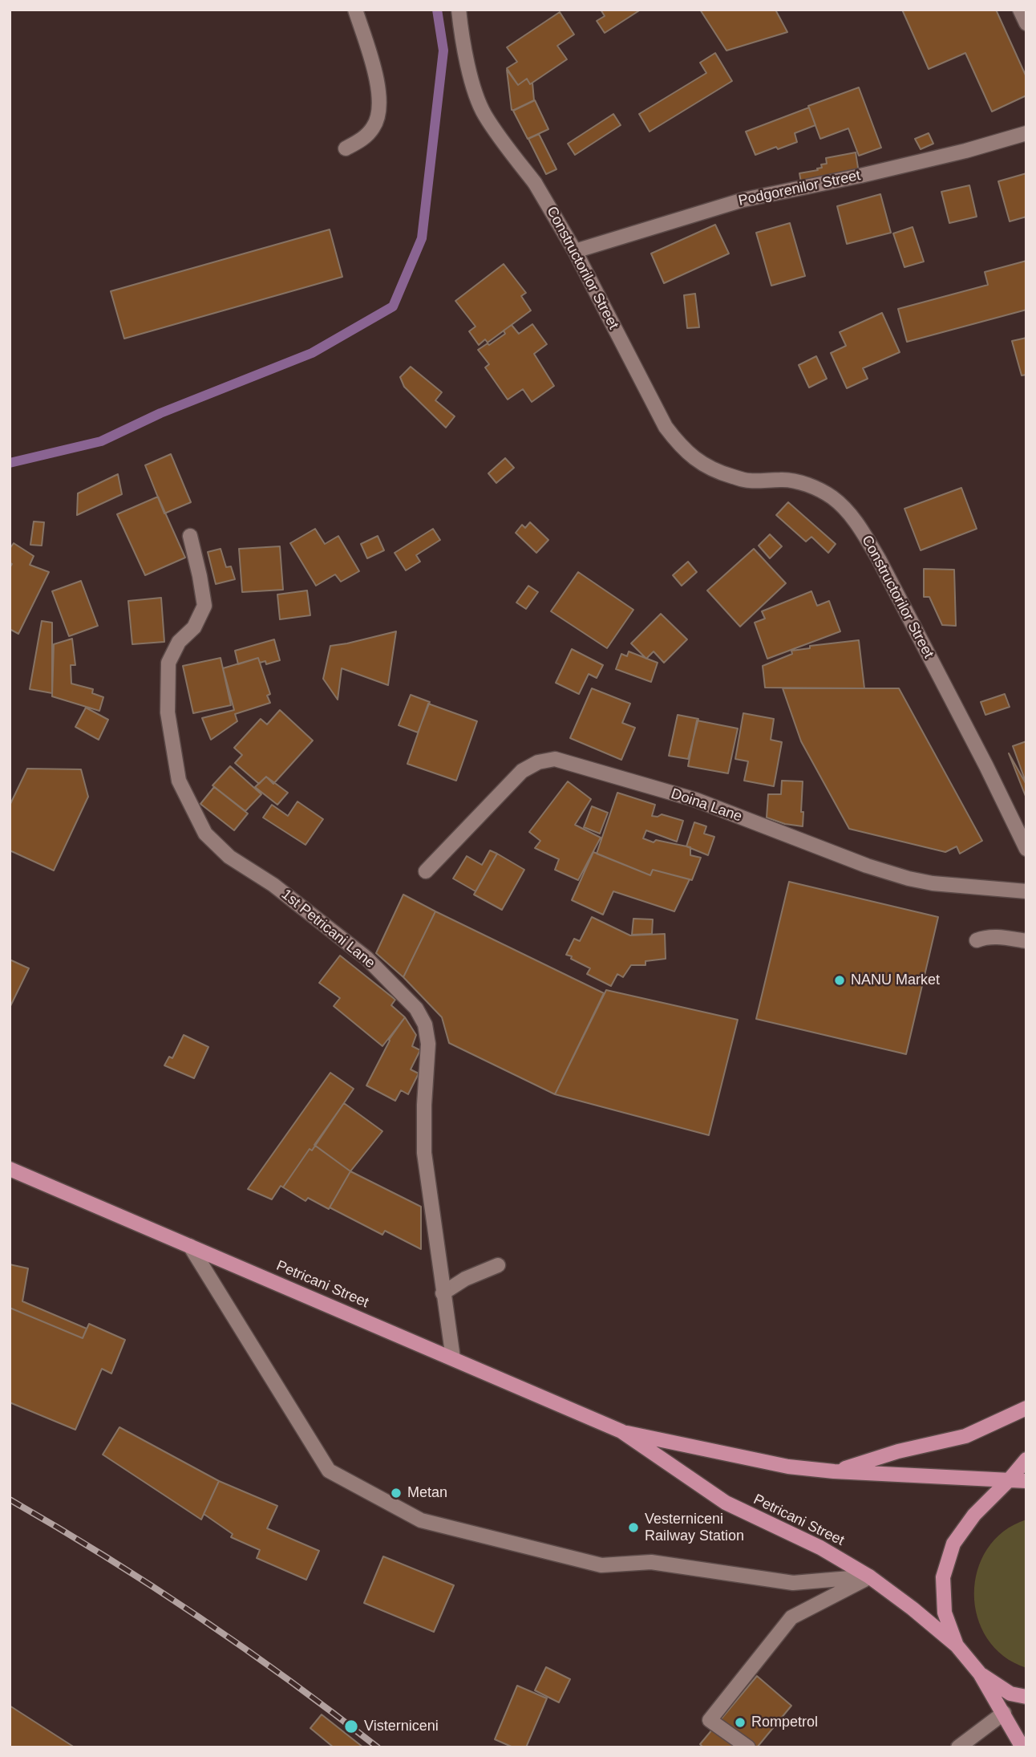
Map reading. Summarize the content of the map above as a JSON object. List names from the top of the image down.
{
  "streets": {
    "main road": ["Petricani Street"],
    "street": [
      "Podgorenilor Street",
      "Constructorilor Street",
      "Doina Lane",
      "1st Petricani Lane"
    ]
  },
  "crossings": [
    ["Podgorenilor Street", "Constructorilor Street"],
    ["1st Petricani Lane", "Petricani Street"]
  ],
  "places": [
    "NANU Market",
    "Metan",
    "Vesterniceni Railway Station",
    "Rompetrol",
    "Visterniceni"
  ]
}
